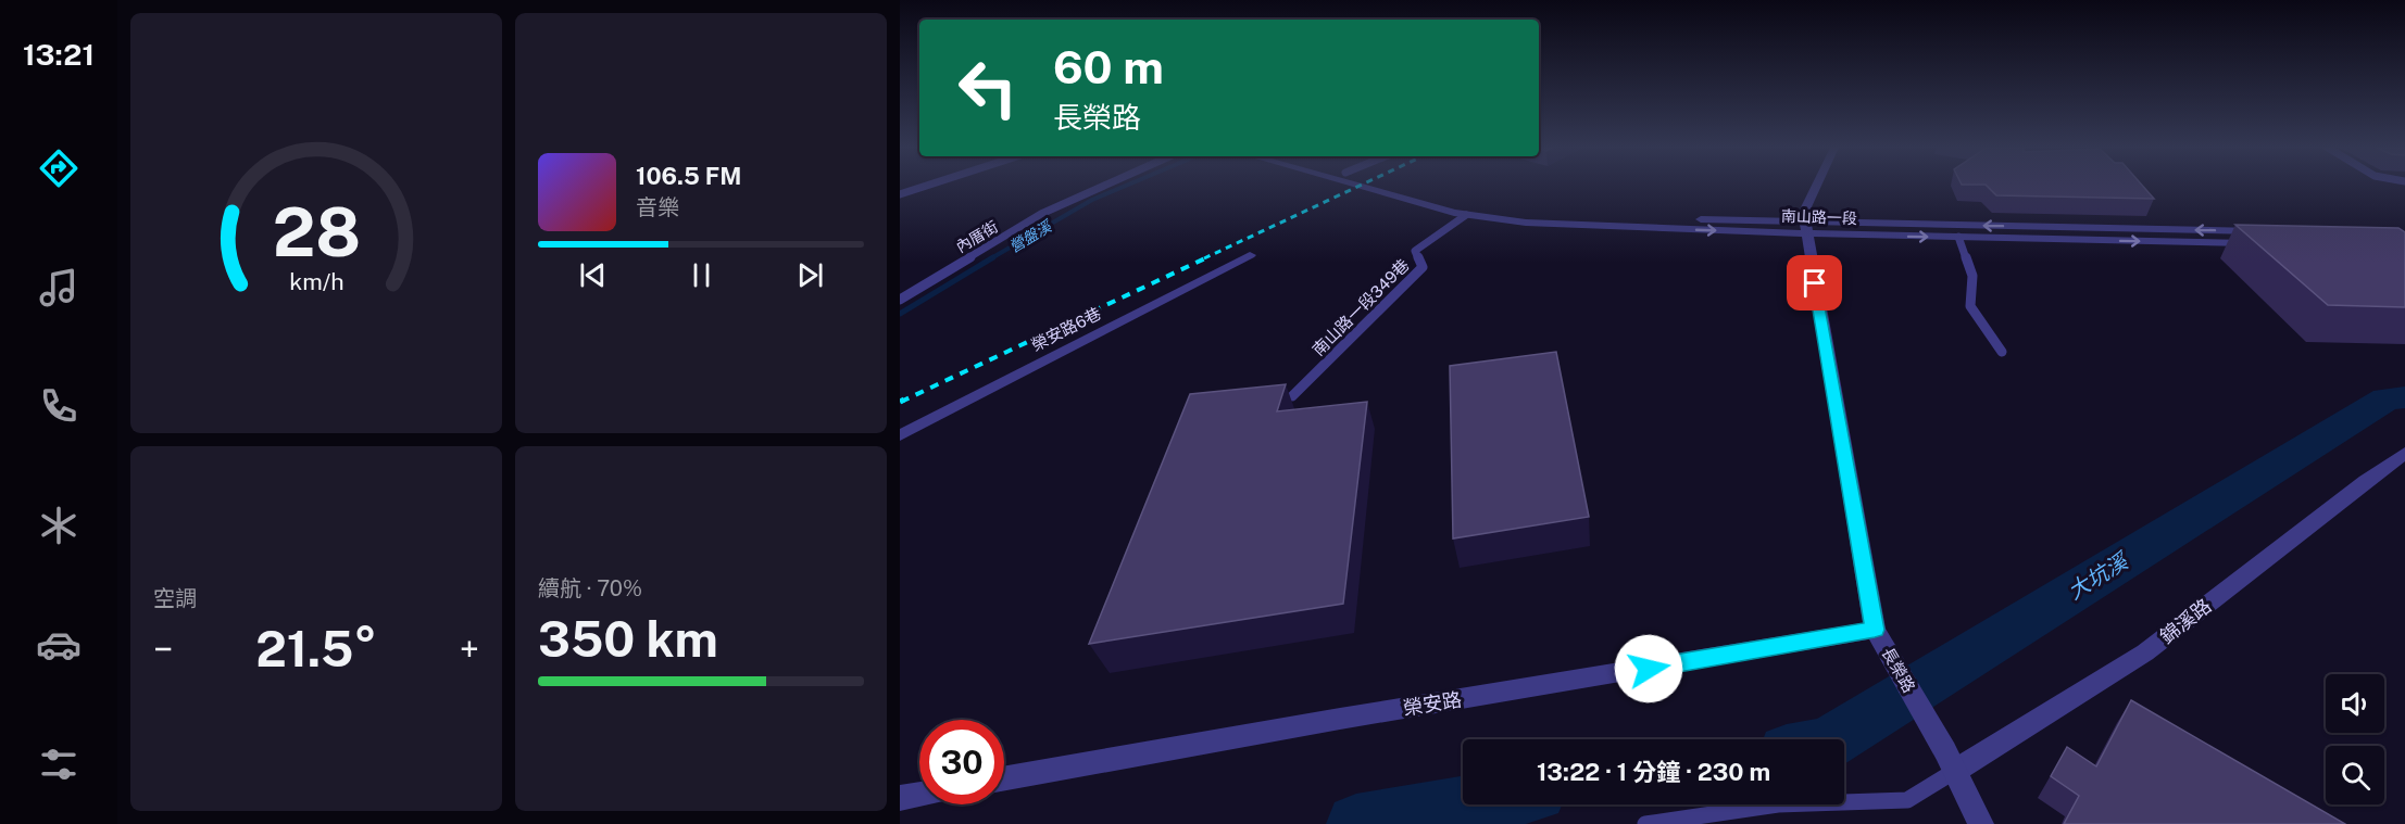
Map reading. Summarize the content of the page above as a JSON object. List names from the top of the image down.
{
  "streets": {
    "street": [
      "南山路一段",
      "榮安路6巷",
      "錦溪路",
      "長榮路",
      "榮安路"
    ],
    "lane": ["內厝街", "南山路一段349巷"]
  },
  "crossings": [
    ["南山路一段", "南山路一段349巷"],
    ["南山路一段", "長榮路"],
    ["錦溪路", "長榮路"],
    ["長榮路", "榮安路"]
  ],
  "water": ["營盤溪", "大坑溪"],
  "page": {
    "tabs": "13:21",
    "turn": ["60 m", "長榮路"],
    "song": ["106.5 FM", "音樂"],
    "tile": [
      "空調",
      ["續航 · 70%", "350 km"]
    ],
    "heat": ["−", "21.5°", "+"],
    "limit": "30",
    "trip": "13:22 · 1 分鐘 · 230 m",
    "gauge": ["28", "km/h"]
  }
}
